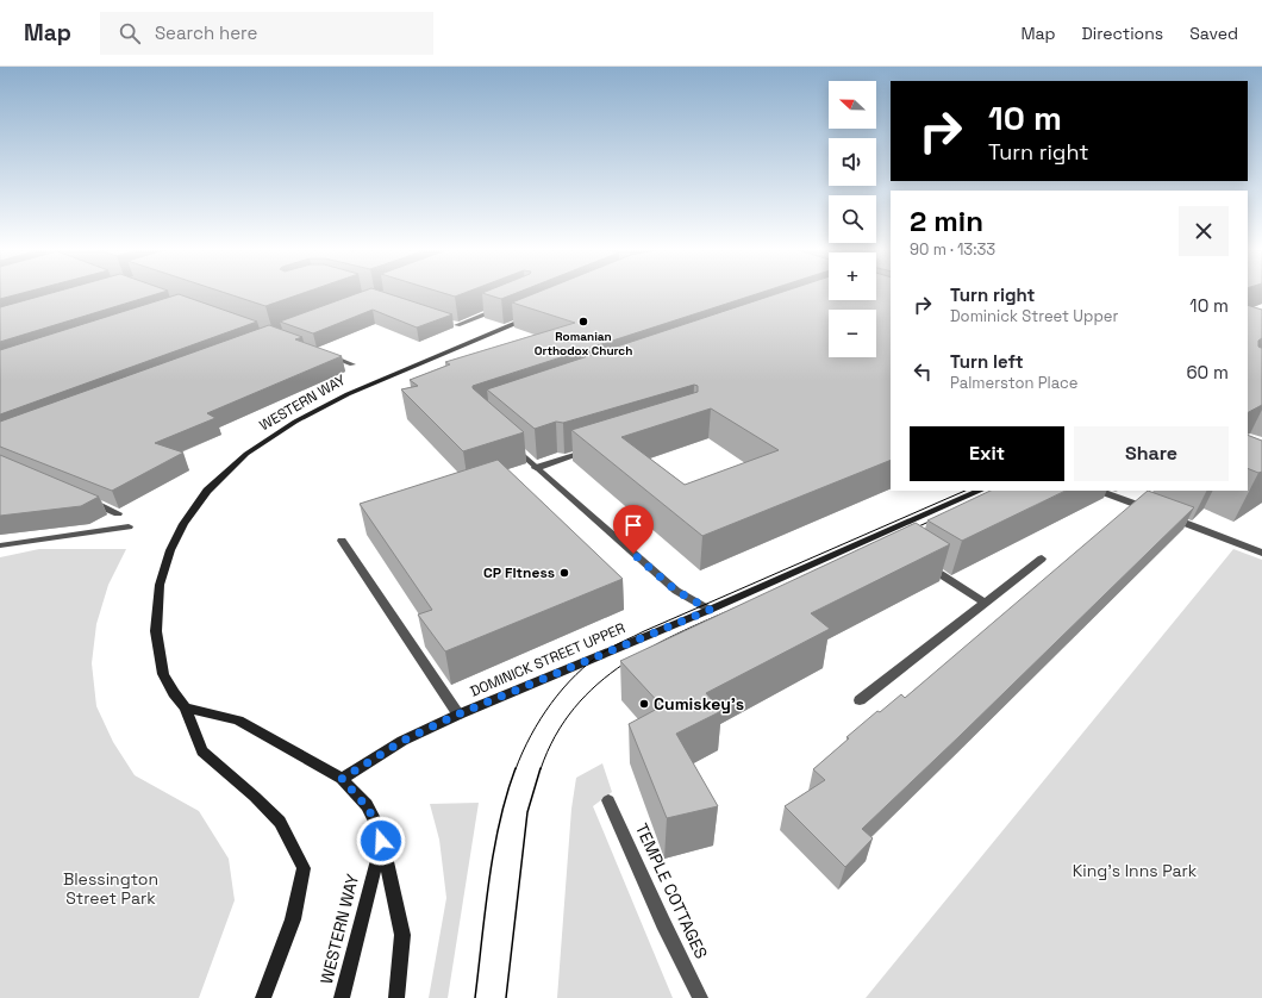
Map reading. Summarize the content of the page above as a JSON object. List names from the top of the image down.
{
  "streets": {
    "main road": ["WESTERN WAY", "DOMINICK STREET UPPER"],
    "street": ["TEMPLE COTTAGES"]
  },
  "parks": ["King's Inns Park", "Blessington Street Park"],
  "places": ["Romanian Orthodox Church", "CP Fitness", "Cumiskey’s"],
  "north": "left",
  "page": {
    "header": "Map",
    "search": "Search here",
    "nav": ["Map", "Directions", "Saved"],
    "map_buttons": ["+", "−"],
    "turn": ["10 m", "Turn right"],
    "heading": ["2 min", "90 m · 13:33"],
    "list": [
      {
        "name": "Turn right",
        "note": "Dominick Street Upper",
        "value": "10 m"
      },
      {
        "name": "Turn left",
        "note": "Palmerston Place",
        "value": "60 m"
      }
    ],
    "buttons": ["Exit", "Share"]
  }
}
